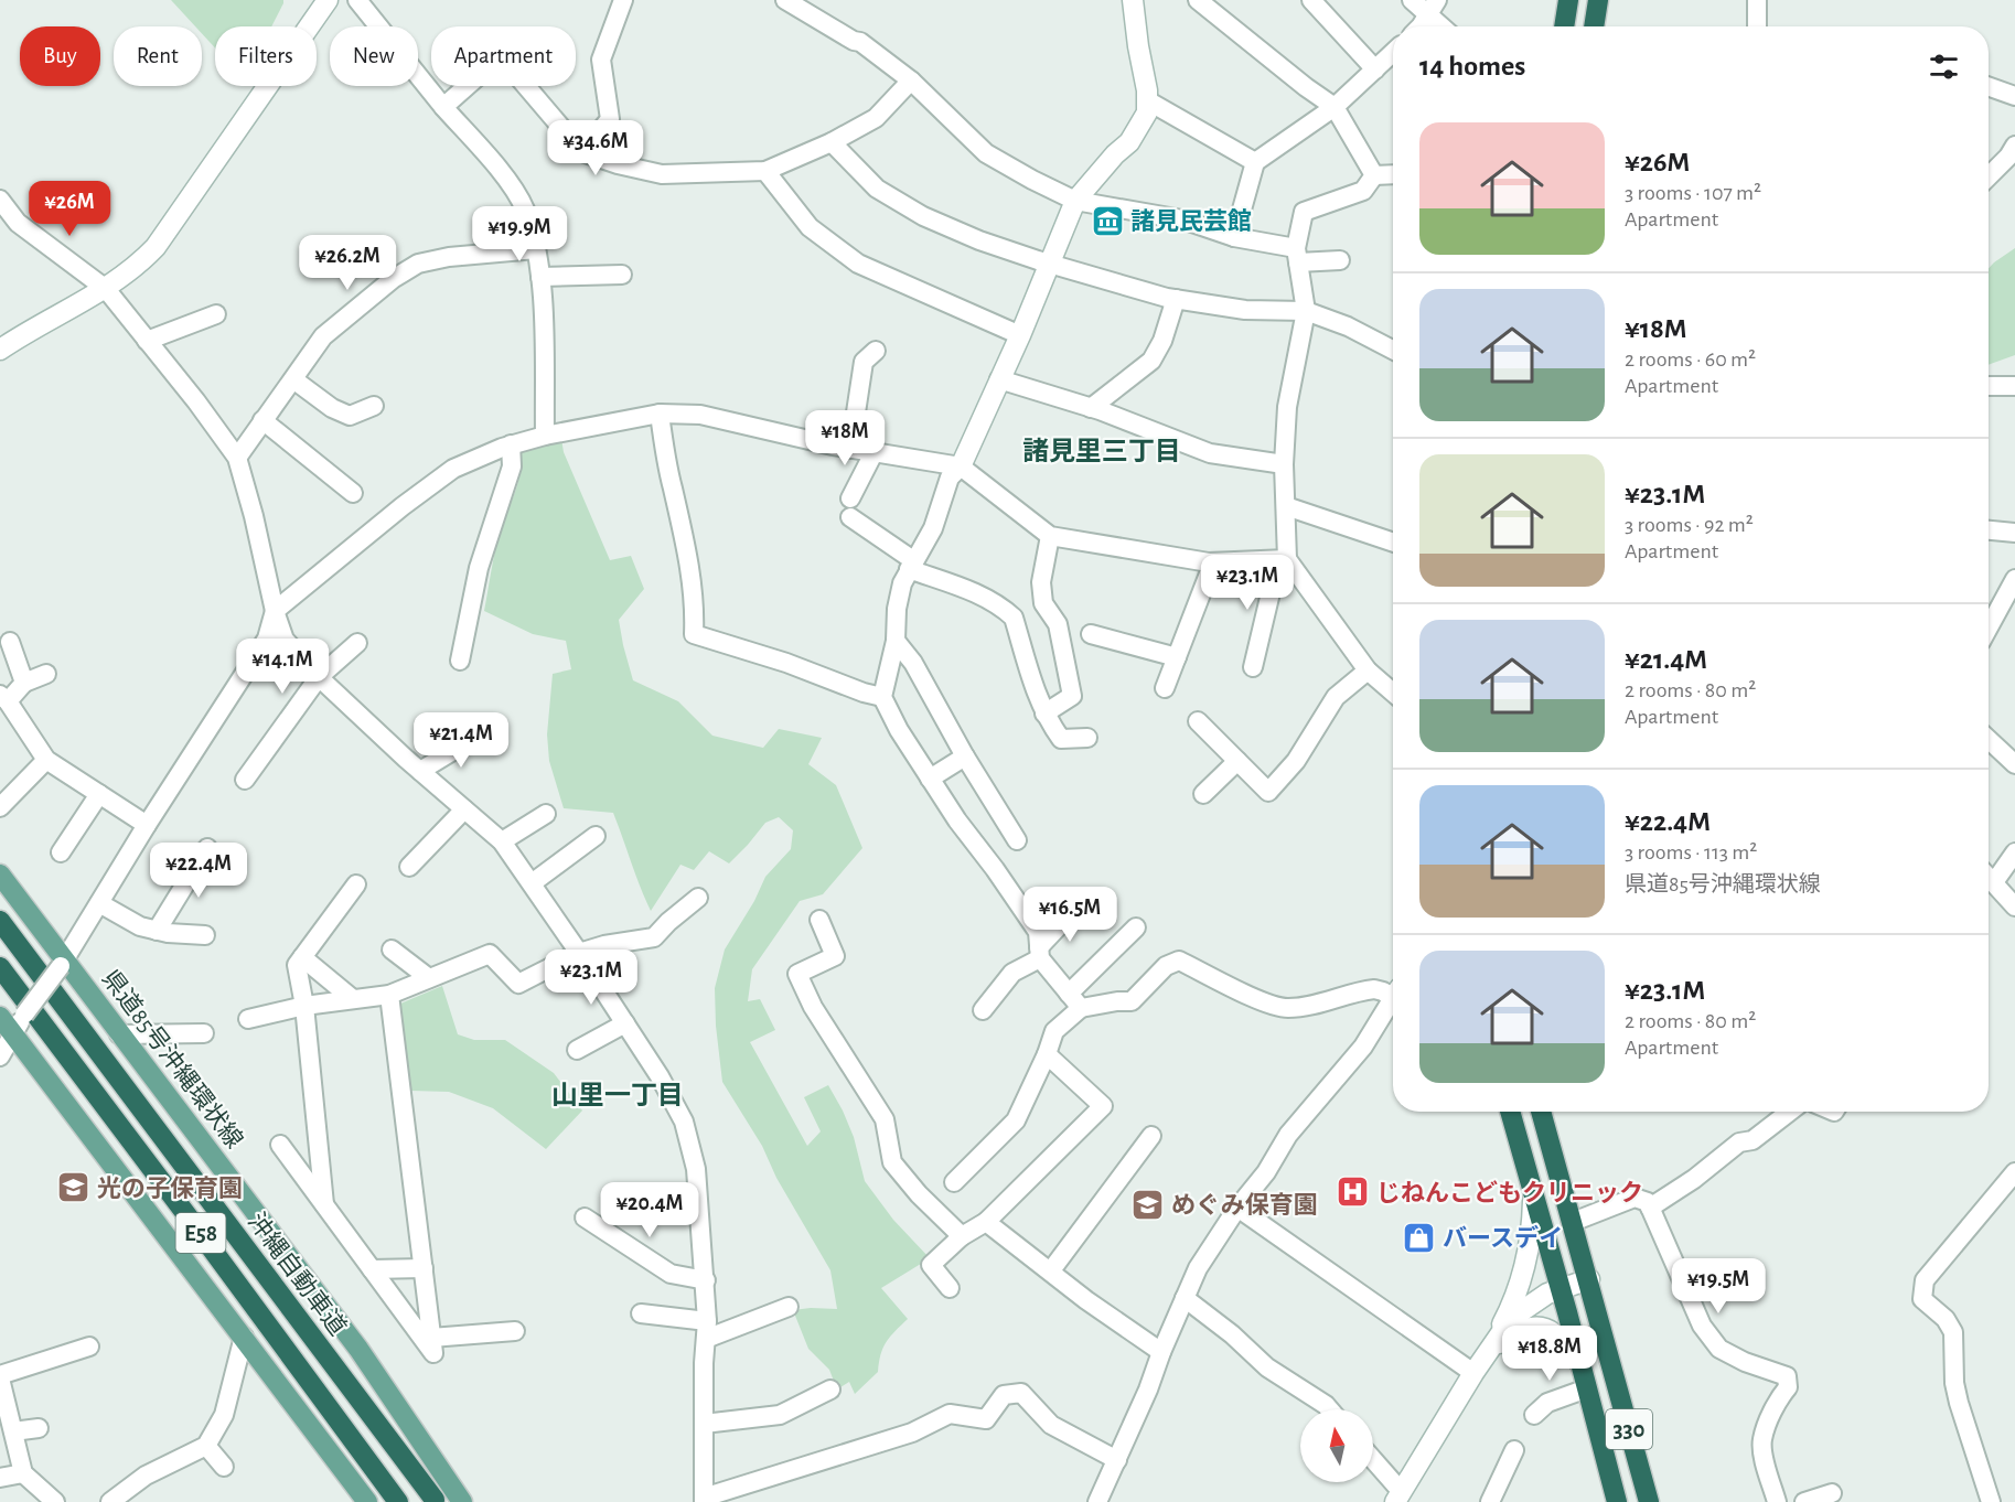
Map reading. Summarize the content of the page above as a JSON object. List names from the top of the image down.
{
  "streets": {
    "highway": ["E58", "沖縄自動車道", "330"],
    "main road": ["県道85号沖縄環状線"]
  },
  "districts": ["諸見里三丁目", "山里一丁目"],
  "places": {
    "museum": ["諸見民芸館"],
    "school or university": ["光の子保育園", "めぐみ保育園"],
    "hospital": ["じねんこどもクリニック"],
    "shop": ["バースデイ"]
  },
  "north": "top",
  "page": {
    "chip": [
      "Buy",
      "Rent",
      "Filters",
      "New",
      "Apartment"
    ],
    "heading": "14 homes",
    "list": [
      {
        "name": "¥26M",
        "note": "3 rooms · 107 m² · Apartment"
      },
      {
        "name": "¥18M",
        "note": "2 rooms · 60 m² · Apartment"
      },
      {
        "name": "¥23.1M",
        "note": "3 rooms · 92 m² · Apartment"
      },
      {
        "name": "¥21.4M",
        "note": "2 rooms · 80 m² · Apartment"
      },
      {
        "name": "¥22.4M",
        "note": "3 rooms · 113 m² · 県道85号沖縄環状線"
      },
      {
        "name": "¥23.1M",
        "note": "2 rooms · 80 m² · Apartment"
      }
    ],
    "price": [
      "¥34.6M",
      "¥26M",
      "¥19.9M",
      "¥26.2M",
      "¥18M",
      "¥23.1M",
      "¥14.1M",
      "¥21.4M",
      "¥22.4M",
      "¥16.5M",
      "¥23.1M",
      "¥20.4M",
      "¥19.5M",
      "¥18.8M"
    ]
  }
}
